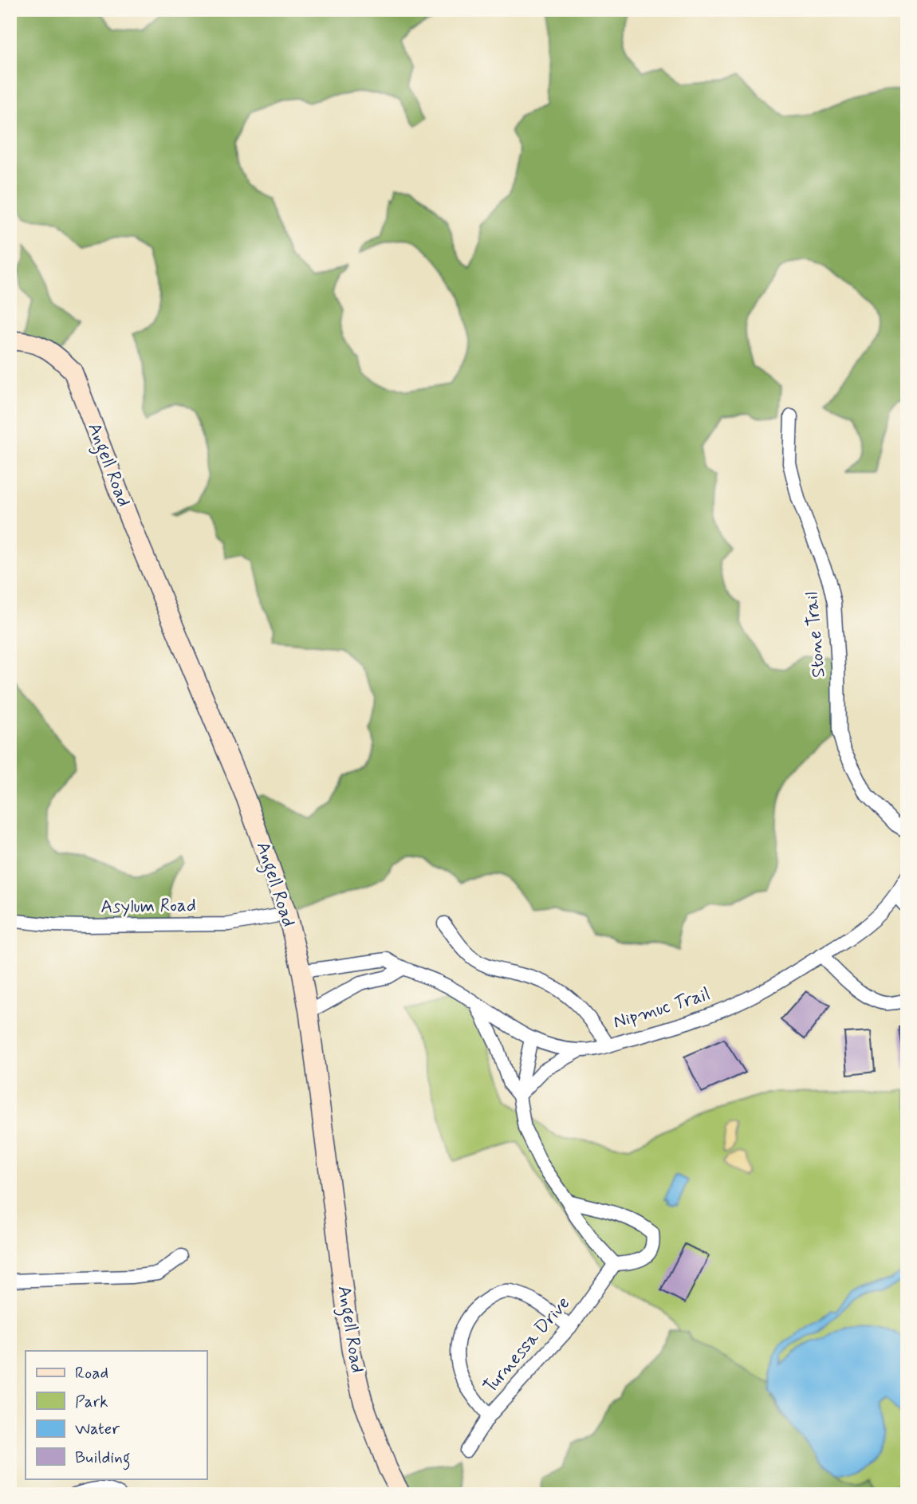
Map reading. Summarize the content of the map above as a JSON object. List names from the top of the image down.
{
  "streets": {
    "street": [
      "Angell Road",
      "Stone Trail",
      "Asylum Road",
      "Nipmuc Trail",
      "Turnessa Drive"
    ]
  },
  "crossings": [
    ["Angell Road", "Asylum Road"],
    ["Angell Road", "Nipmuc Trail"]
  ],
  "legend": [
    "Road",
    "Park",
    "Water",
    "Building"
  ]
}
